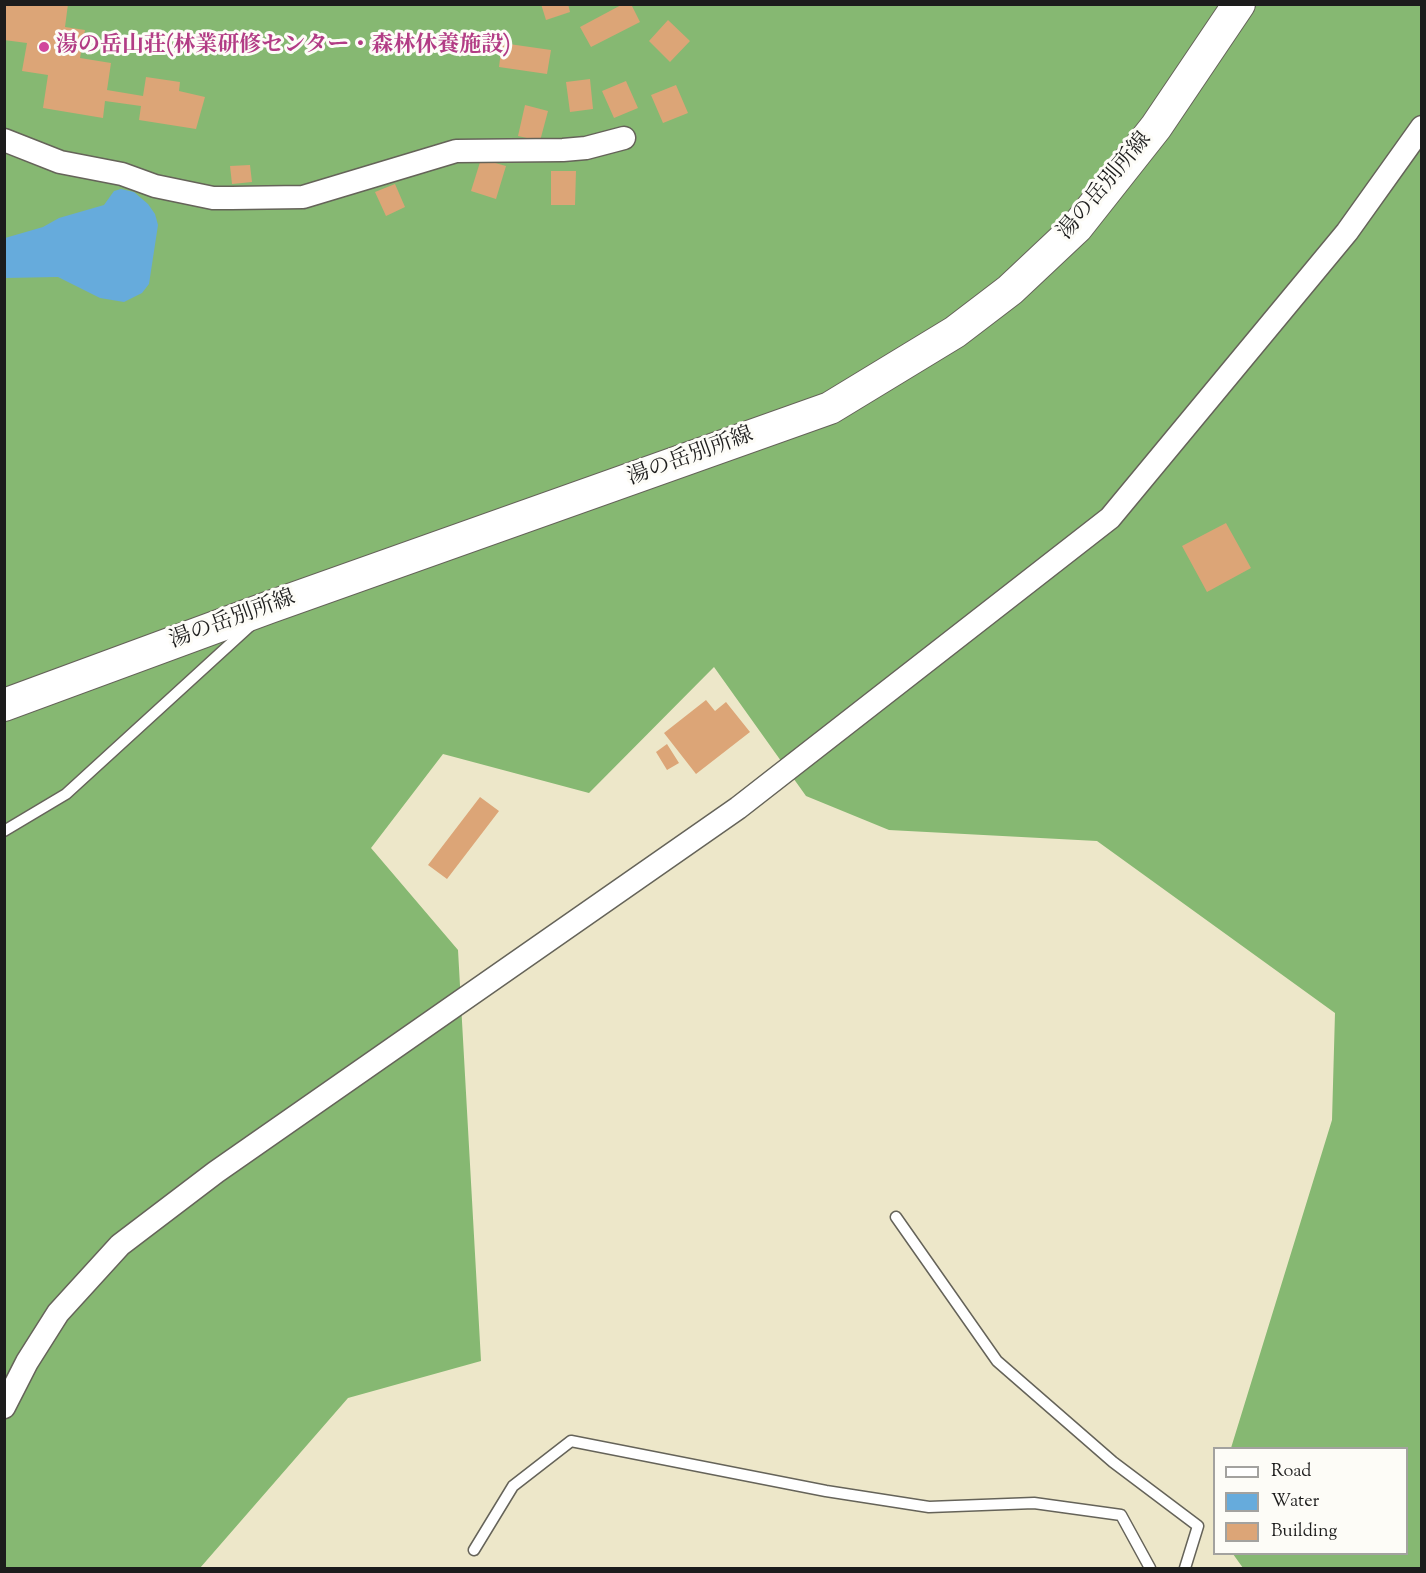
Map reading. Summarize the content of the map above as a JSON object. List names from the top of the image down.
{
  "streets": {
    "main road": ["湯の岳別所線"]
  },
  "places": ["湯の岳山荘(林業研修センター・森林休養施設)"],
  "legend": ["Road", "Water", "Building"]
}
